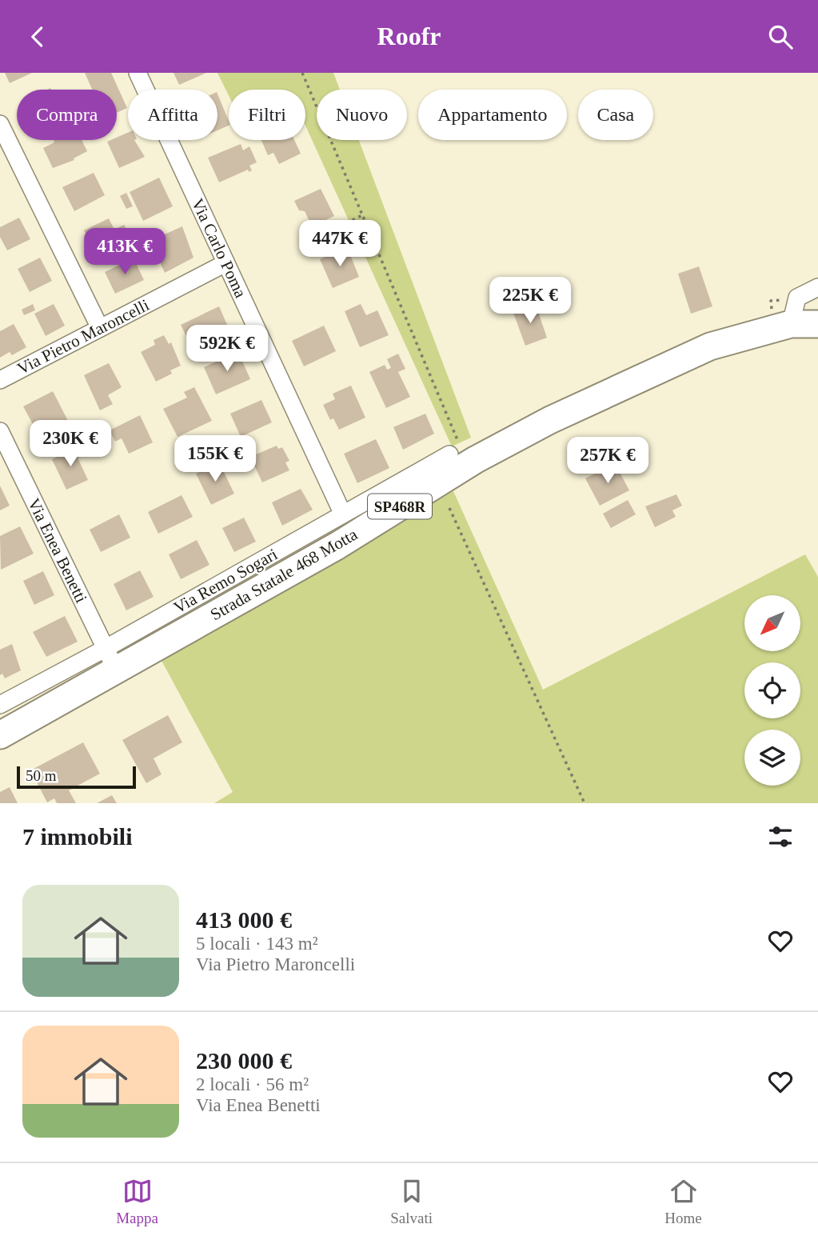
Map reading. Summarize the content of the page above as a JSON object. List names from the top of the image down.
{
  "streets": {
    "main road": ["SP468R", "Strada Statale 468 Motta"],
    "street": [
      "Via Carlo Poma",
      "Via Pietro Maroncelli",
      "Via Enea Benetti",
      "Via Remo Sogari"
    ]
  },
  "crossings": [
    ["Via Carlo Poma", "Via Pietro Maroncelli"],
    ["Via Carlo Poma", "Via Remo Sogari"],
    ["Via Enea Benetti", "Strada Statale 468 Motta"],
    ["Via Enea Benetti", "Via Remo Sogari"],
    ["Strada Statale 468 Motta", "Via Remo Sogari"]
  ],
  "scale_bar": "50 m",
  "north": "bottom left",
  "page": {
    "header": "Roofr",
    "chip": [
      "Compra",
      "Affitta",
      "Filtri",
      "Nuovo",
      "Appartamento",
      "Casa"
    ],
    "price": [
      "447K €",
      "413K €",
      "225K €",
      "592K €",
      "230K €",
      "155K €",
      "257K €"
    ],
    "scale": "50 m",
    "heading": "7 immobili",
    "list": [
      {
        "name": "413 000 €",
        "note": "5 locali · 143 m² · Via Pietro Maroncelli"
      },
      {
        "name": "230 000 €",
        "note": "2 locali · 56 m² · Via Enea Benetti"
      }
    ],
    "tabs": ["Mappa", "Salvati", "Home"]
  }
}
